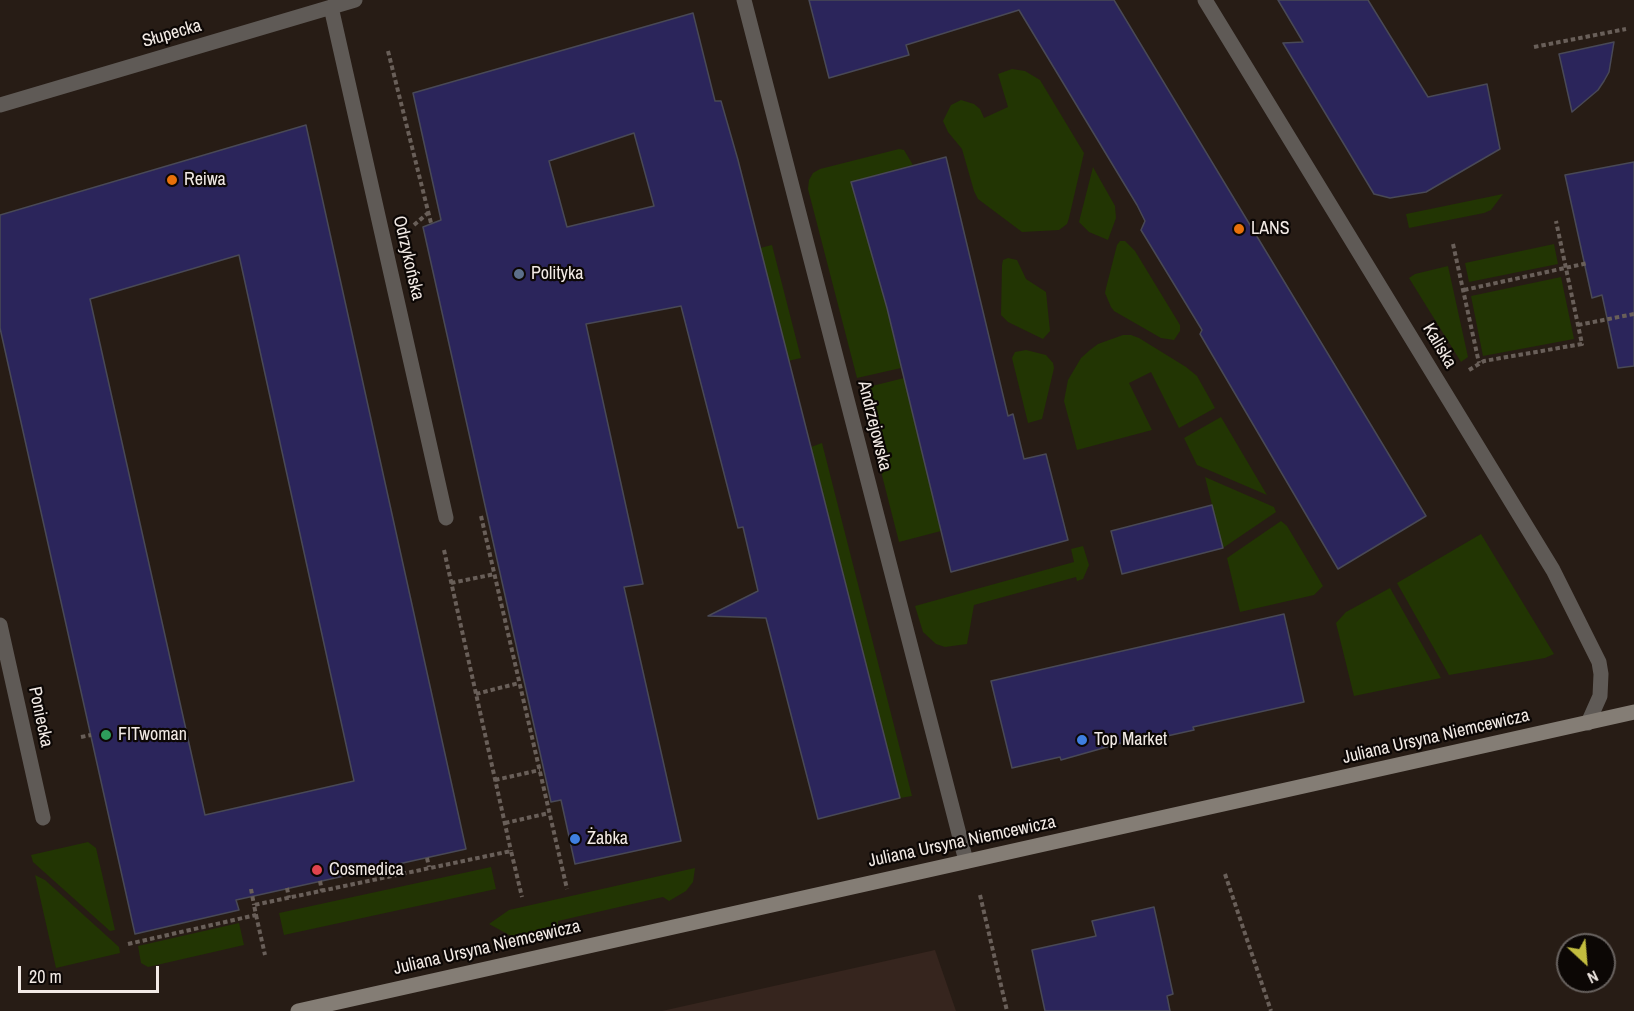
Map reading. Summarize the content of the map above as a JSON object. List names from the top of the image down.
{
  "streets": {
    "main road": ["Juliana Ursyna Niemcewicza"],
    "street": [
      "Słupecka",
      "Odrzykońska",
      "Kaliska",
      "Andrzejowska",
      "Poniecka"
    ]
  },
  "crossings": [
    ["Słupecka", "Odrzykońska"],
    ["Kaliska", "Juliana Ursyna Niemcewicza"],
    ["Andrzejowska", "Juliana Ursyna Niemcewicza"]
  ],
  "places": [
    "Reiwa",
    "LANS",
    "Polityka",
    "FITwoman",
    "Top Market",
    "Żabka",
    "Cosmedica"
  ],
  "scale_bar": "20 m",
  "north": "bottom right"
}
